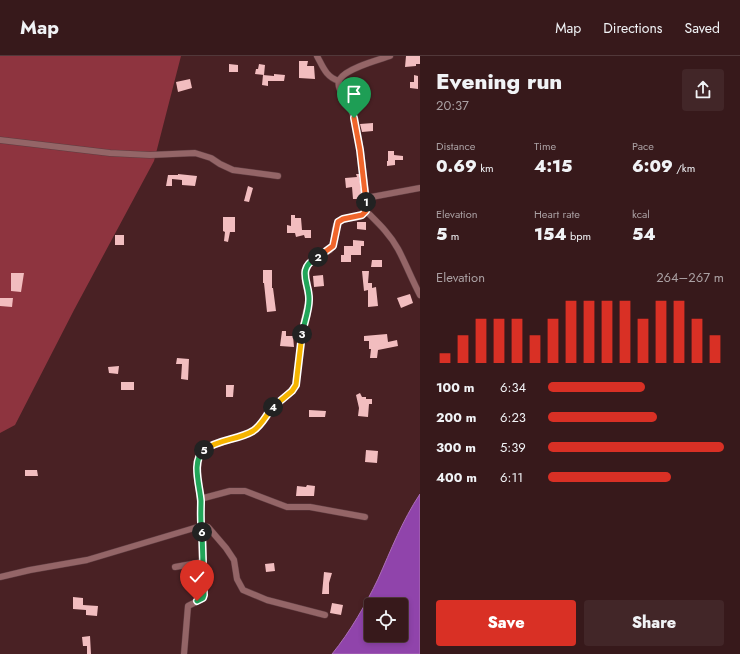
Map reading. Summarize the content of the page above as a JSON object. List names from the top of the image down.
{
  "page": {
    "header": "Map",
    "nav": ["Map", "Directions", "Saved"],
    "heading": ["Evening run", "20:37"],
    "stats": [
      ["Distance", "0.69 km"],
      ["Time", "4:15"],
      ["Pace", "6:09 /km"],
      ["Elevation", "5 m"],
      ["Heart rate", "154 bpm"],
      ["kcal", "54"]
    ],
    "pins": [
      "1",
      "2",
      "3",
      "4",
      "5",
      "6"
    ],
    "chart": ["Elevation", "264–267 m"],
    "list": [
      {
        "name": "100 m",
        "note": "6:34"
      },
      {
        "name": "200 m",
        "note": "6:23"
      },
      {
        "name": "300 m",
        "note": "5:39"
      },
      {
        "name": "400 m",
        "note": "6:11"
      }
    ],
    "buttons": ["Save", "Share"]
  }
}
